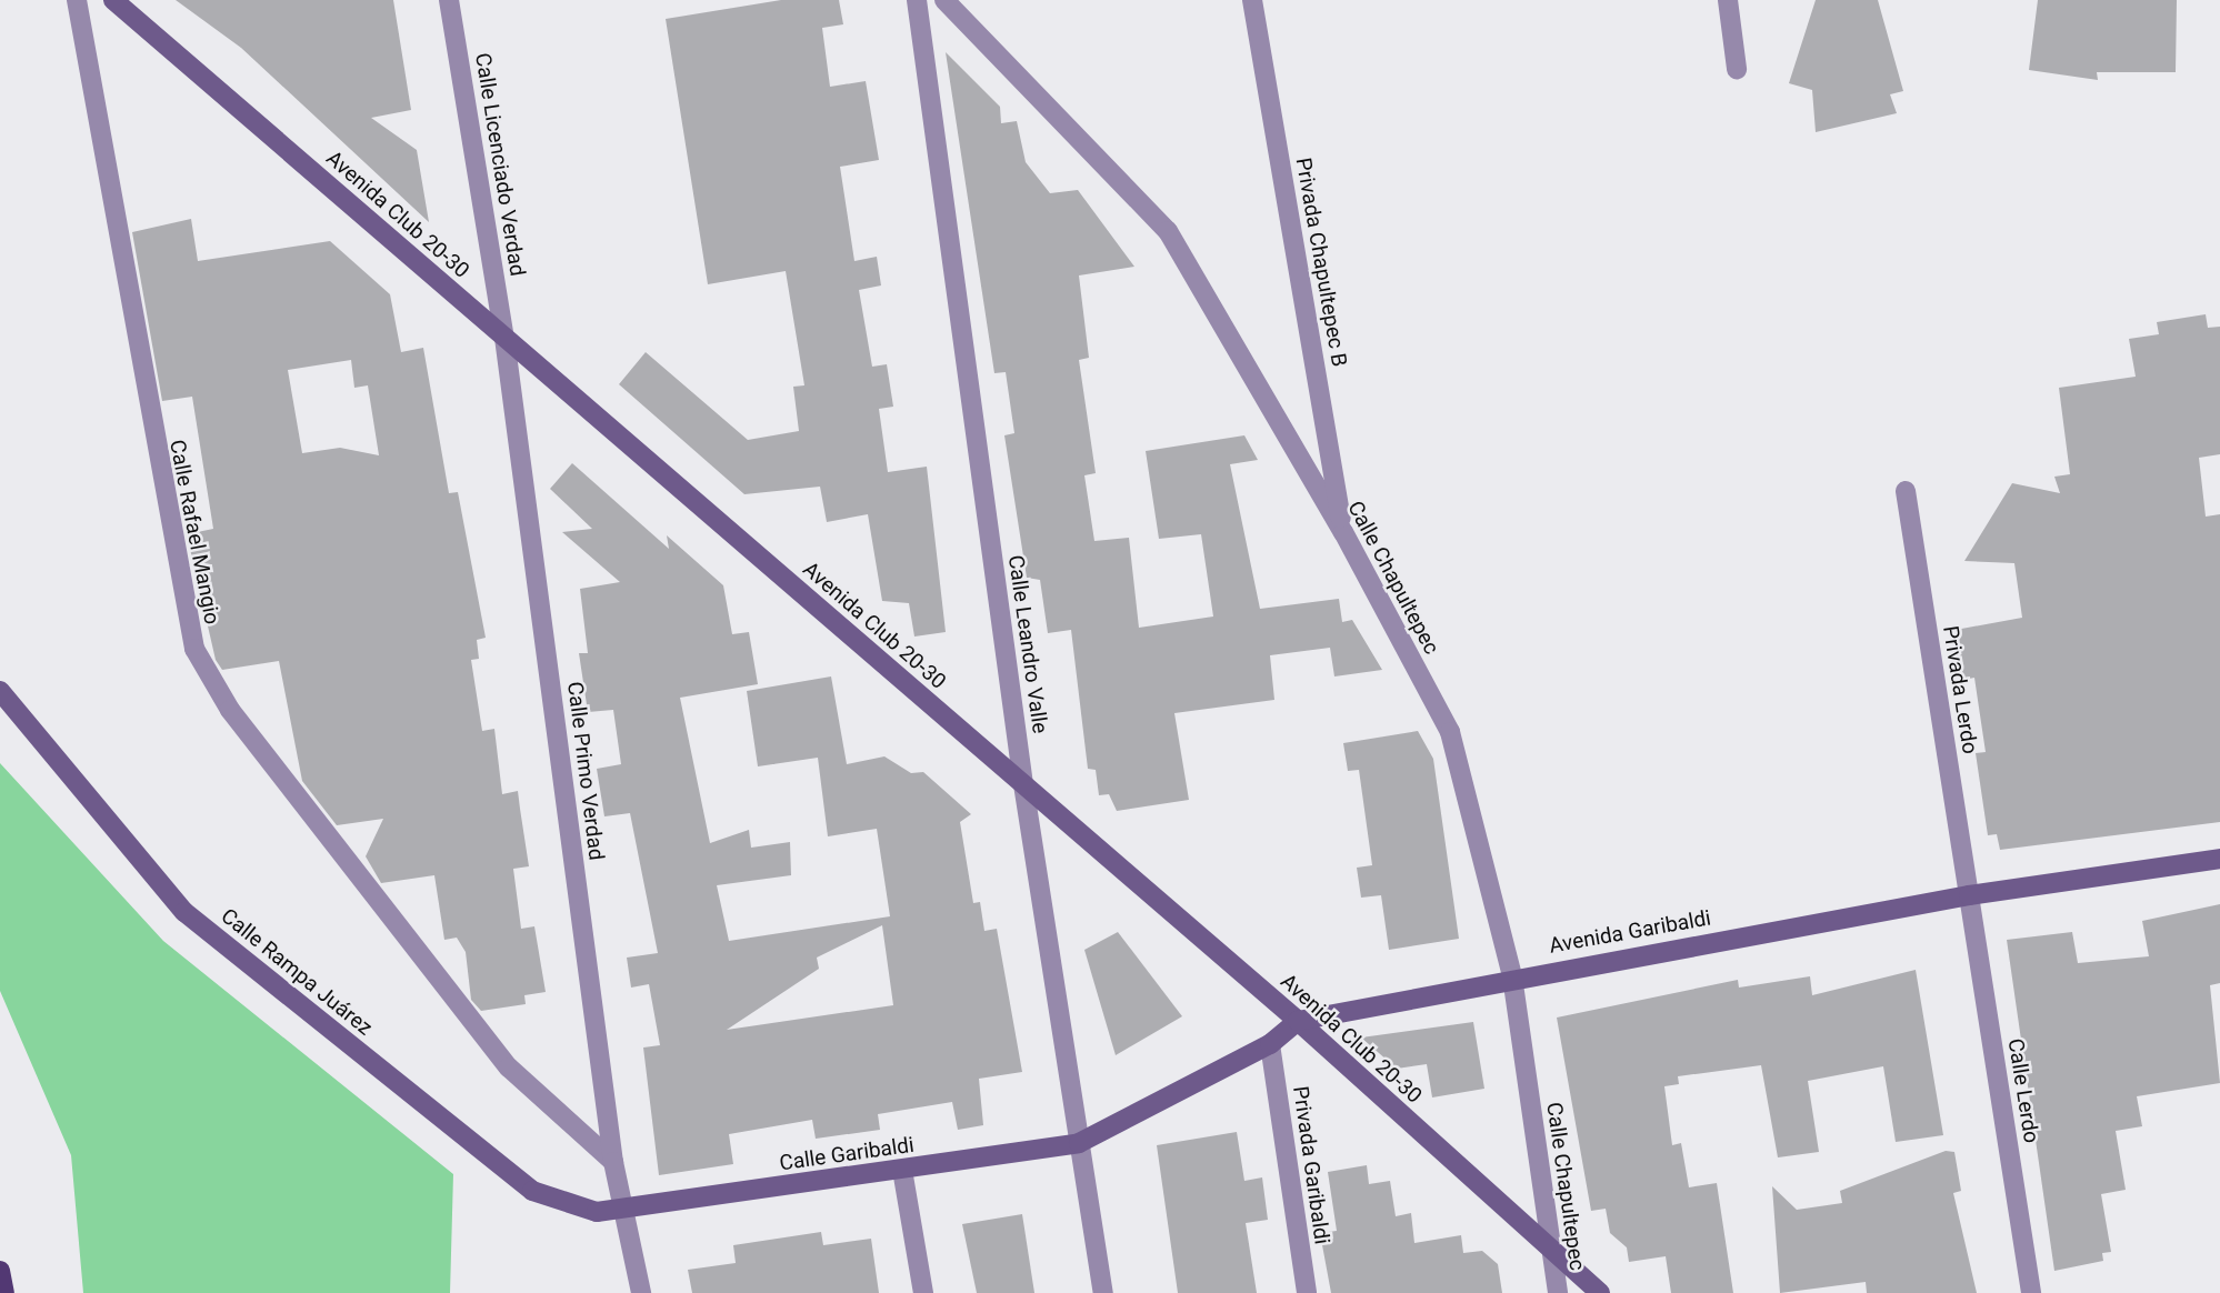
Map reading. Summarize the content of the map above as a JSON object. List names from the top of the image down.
{
  "streets": {
    "street": [
      "Calle Licenciado Verdad",
      "Avenida Club 20-30",
      "Privada Chapultepec B",
      "Calle Rafael Mangio",
      "Calle Chapultepec",
      "Calle Leandro Valle",
      "Privada Lerdo",
      "Calle Primo Verdad",
      "Avenida Garibaldi",
      "Calle Rampa Juárez",
      "Calle Lerdo",
      "Calle Garibaldi",
      "Privada Garibaldi"
    ]
  },
  "crossings": [
    ["Calle Licenciado Verdad", "Avenida Club 20-30"],
    ["Calle Licenciado Verdad", "Calle Primo Verdad"],
    ["Avenida Club 20-30", "Calle Chapultepec"],
    ["Avenida Club 20-30", "Calle Leandro Valle"],
    ["Avenida Club 20-30", "Calle Primo Verdad"],
    ["Avenida Club 20-30", "Avenida Garibaldi"],
    ["Privada Chapultepec B", "Calle Chapultepec"],
    ["Calle Rafael Mangio", "Calle Primo Verdad"],
    ["Calle Chapultepec", "Avenida Garibaldi"],
    ["Calle Leandro Valle", "Avenida Garibaldi"],
    ["Calle Leandro Valle", "Calle Garibaldi"],
    ["Privada Lerdo", "Avenida Garibaldi"],
    ["Privada Lerdo", "Calle Lerdo"],
    ["Calle Primo Verdad", "Calle Rampa Juárez"],
    ["Calle Primo Verdad", "Calle Garibaldi"],
    ["Avenida Garibaldi", "Calle Lerdo"],
    ["Avenida Garibaldi", "Calle Garibaldi"],
    ["Avenida Garibaldi", "Privada Garibaldi"],
    ["Calle Rampa Juárez", "Calle Garibaldi"]
  ]
}
